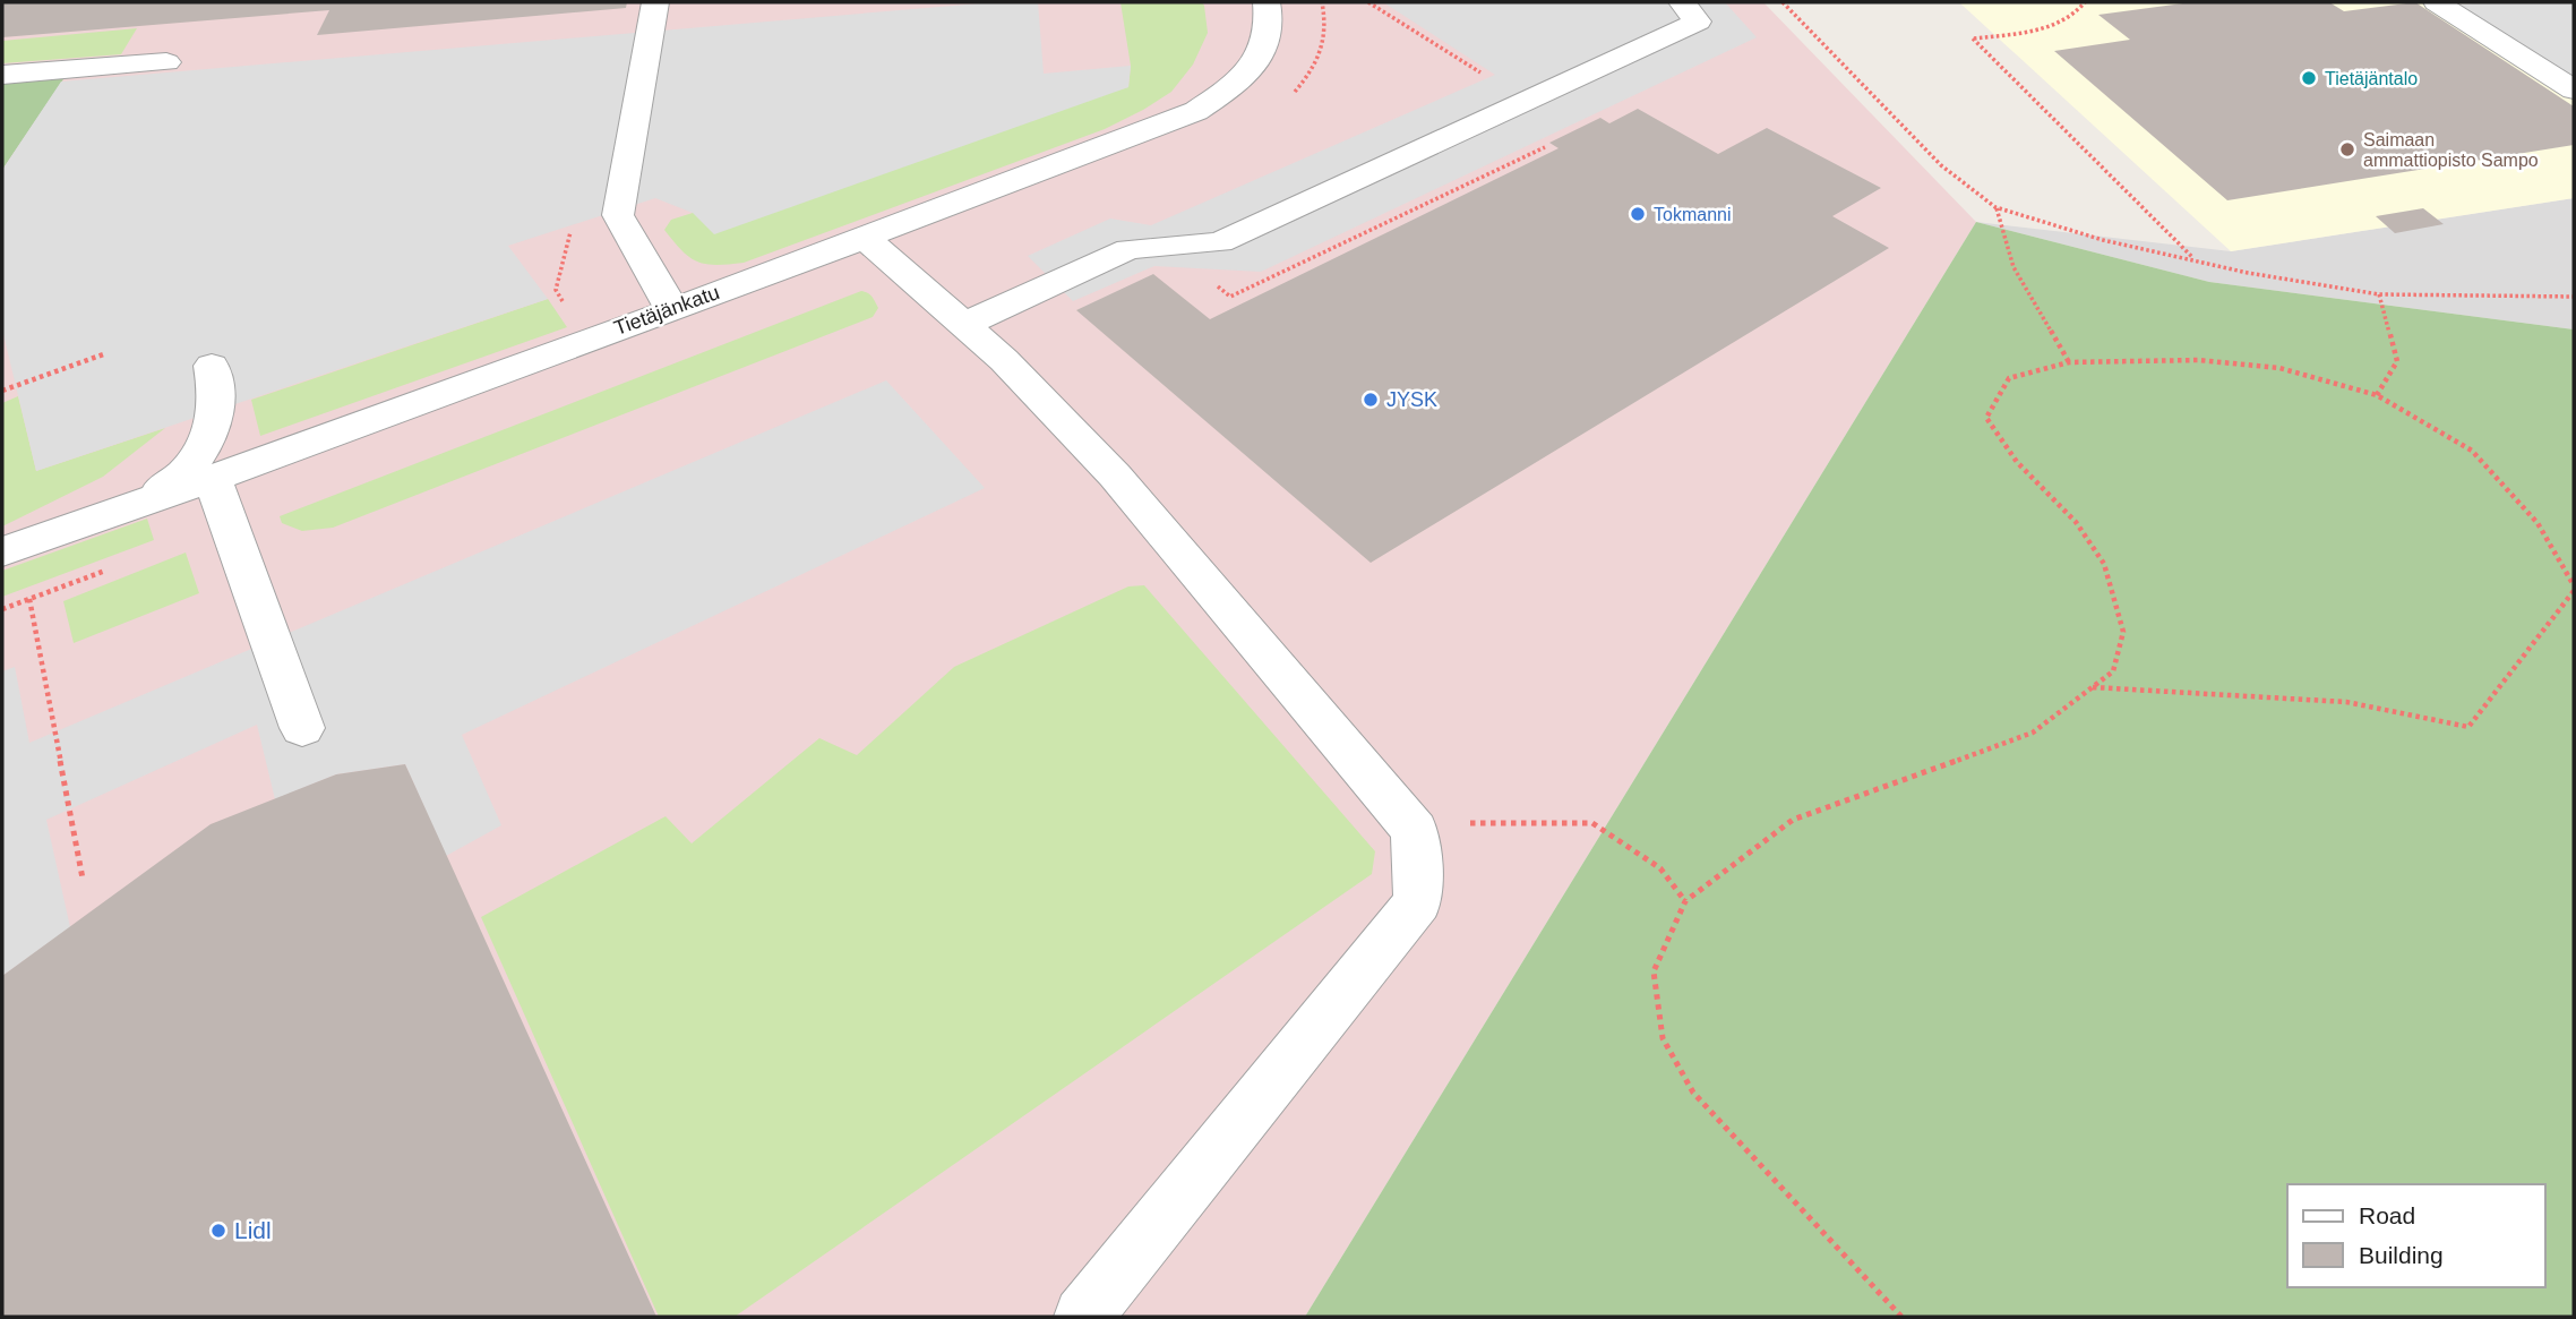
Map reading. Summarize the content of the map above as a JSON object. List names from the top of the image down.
{
  "streets": {
    "street": ["Tietäjänkatu"]
  },
  "places": [
    "Tietäjäntalo",
    "Saimaan ammattiopisto Sampo",
    "Tokmanni",
    "JYSK",
    "Lidl"
  ],
  "legend": ["Road", "Building"]
}
